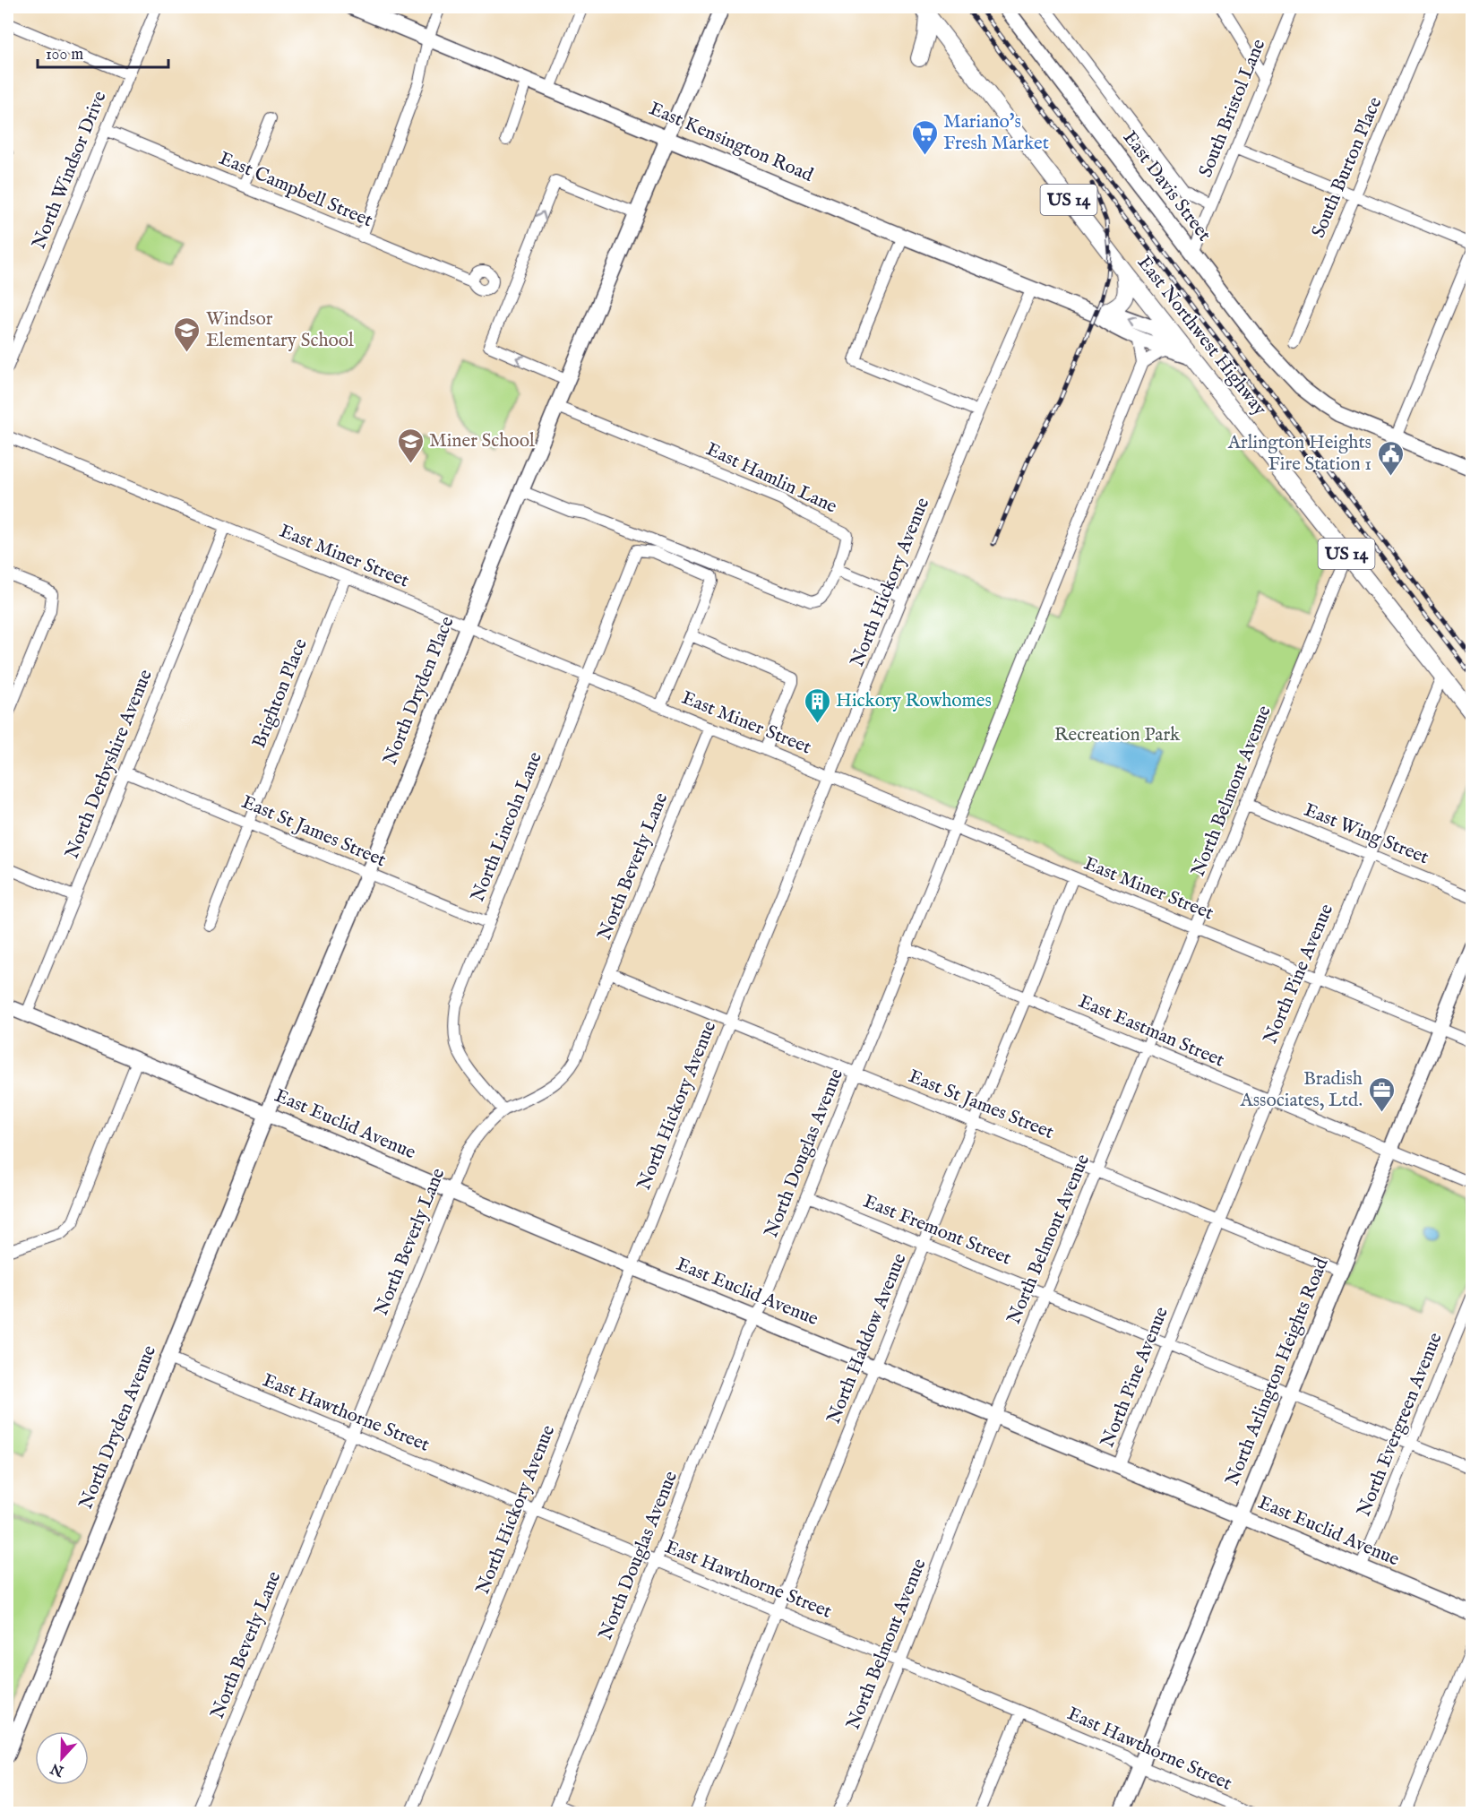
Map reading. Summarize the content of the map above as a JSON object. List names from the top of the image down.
{
  "streets": {
    "main road": ["US 14", "East Northwest Highway"],
    "street": [
      "South Bristol Lane",
      "East Kensington Road",
      "South Burton Place",
      "North Windsor Drive",
      "East Davis Street",
      "East Campbell Street",
      "East Hamlin Lane",
      "East Miner Street",
      "North Hickory Avenue",
      "North Dryden Place",
      "Brighton Place",
      "North Derbyshire Avenue",
      "North Belmont Avenue",
      "North Lincoln Lane",
      "East St James Street",
      "East Wing Street",
      "North Beverly Lane",
      "North Pine Avenue",
      "East Eastman Street",
      "East Euclid Avenue",
      "North Douglas Avenue",
      "East Fremont Street",
      "North Haddow Avenue",
      "North Arlington Heights Road",
      "East Hawthorne Street",
      "North Evergreen Avenue",
      "North Dryden Avenue"
    ]
  },
  "crossings": [
    ["South Bristol Lane", "East Davis Street"],
    ["East Kensington Road", "East Northwest Highway"],
    ["East Kensington Road", "North Hickory Avenue"],
    ["East Kensington Road", "North Dryden Place"],
    ["North Windsor Drive", "East Campbell Street"],
    ["East Northwest Highway", "North Belmont Avenue"],
    ["East Northwest Highway", "North Pine Avenue"],
    ["East Hamlin Lane", "North Dryden Place"],
    ["East Miner Street", "North Hickory Avenue"],
    ["East Miner Street", "North Dryden Place"],
    ["East Miner Street", "Brighton Place"],
    ["East Miner Street", "North Derbyshire Avenue"],
    ["East Miner Street", "North Belmont Avenue"],
    ["East Miner Street", "North Lincoln Lane"],
    ["East Miner Street", "North Beverly Lane"],
    ["East Miner Street", "North Pine Avenue"],
    ["East Miner Street", "North Douglas Avenue"],
    ["East Miner Street", "North Haddow Avenue"],
    ["East Miner Street", "North Arlington Heights Road"],
    ["North Hickory Avenue", "East St James Street"],
    ["North Hickory Avenue", "East Euclid Avenue"],
    ["North Hickory Avenue", "East Hawthorne Street"],
    ["North Dryden Place", "East St James Street"],
    ["North Dryden Place", "East Euclid Avenue"],
    ["North Dryden Place", "North Dryden Avenue"],
    ["Brighton Place", "East St James Street"],
    ["North Derbyshire Avenue", "East St James Street"],
    ["North Derbyshire Avenue", "East Euclid Avenue"],
    ["North Belmont Avenue", "East St James Street"],
    ["North Belmont Avenue", "East Wing Street"],
    ["North Belmont Avenue", "East Eastman Street"],
    ["North Belmont Avenue", "East Euclid Avenue"],
    ["North Belmont Avenue", "East Fremont Street"],
    ["North Belmont Avenue", "East Hawthorne Street"],
    ["North Lincoln Lane", "East St James Street"],
    ["North Lincoln Lane", "North Beverly Lane"],
    ["East St James Street", "North Beverly Lane"],
    ["East St James Street", "North Pine Avenue"],
    ["East St James Street", "North Douglas Avenue"],
    ["East St James Street", "North Haddow Avenue"],
    ["East St James Street", "North Arlington Heights Road"],
    ["East Wing Street", "North Pine Avenue"],
    ["North Beverly Lane", "East Euclid Avenue"],
    ["North Beverly Lane", "East Hawthorne Street"],
    ["North Pine Avenue", "East Eastman Street"],
    ["North Pine Avenue", "East Euclid Avenue"],
    ["North Pine Avenue", "East Fremont Street"],
    ["East Eastman Street", "North Douglas Avenue"],
    ["East Eastman Street", "North Haddow Avenue"],
    ["East Eastman Street", "North Arlington Heights Road"],
    ["East Euclid Avenue", "North Douglas Avenue"],
    ["East Euclid Avenue", "North Haddow Avenue"],
    ["East Euclid Avenue", "North Arlington Heights Road"],
    ["East Euclid Avenue", "North Evergreen Avenue"],
    ["East Euclid Avenue", "North Dryden Avenue"],
    ["North Douglas Avenue", "East Fremont Street"],
    ["North Douglas Avenue", "East Hawthorne Street"],
    ["East Fremont Street", "North Haddow Avenue"],
    ["East Fremont Street", "North Arlington Heights Road"],
    ["East Fremont Street", "North Evergreen Avenue"],
    ["North Haddow Avenue", "East Hawthorne Street"],
    ["North Arlington Heights Road", "East Hawthorne Street"],
    ["East Hawthorne Street", "North Dryden Avenue"]
  ],
  "parks": ["Recreation Park"],
  "places": {
    "supermarket": ["Mariano's Fresh Market"],
    "school or university": ["Windsor Elementary School", "Miner School"],
    "public building": ["Arlington Heights Fire Station 1"],
    "building": ["Hickory Rowhomes"],
    "office": ["Bradish Associates, Ltd."]
  },
  "scale_bar": "100 m",
  "north": "bottom"
}
